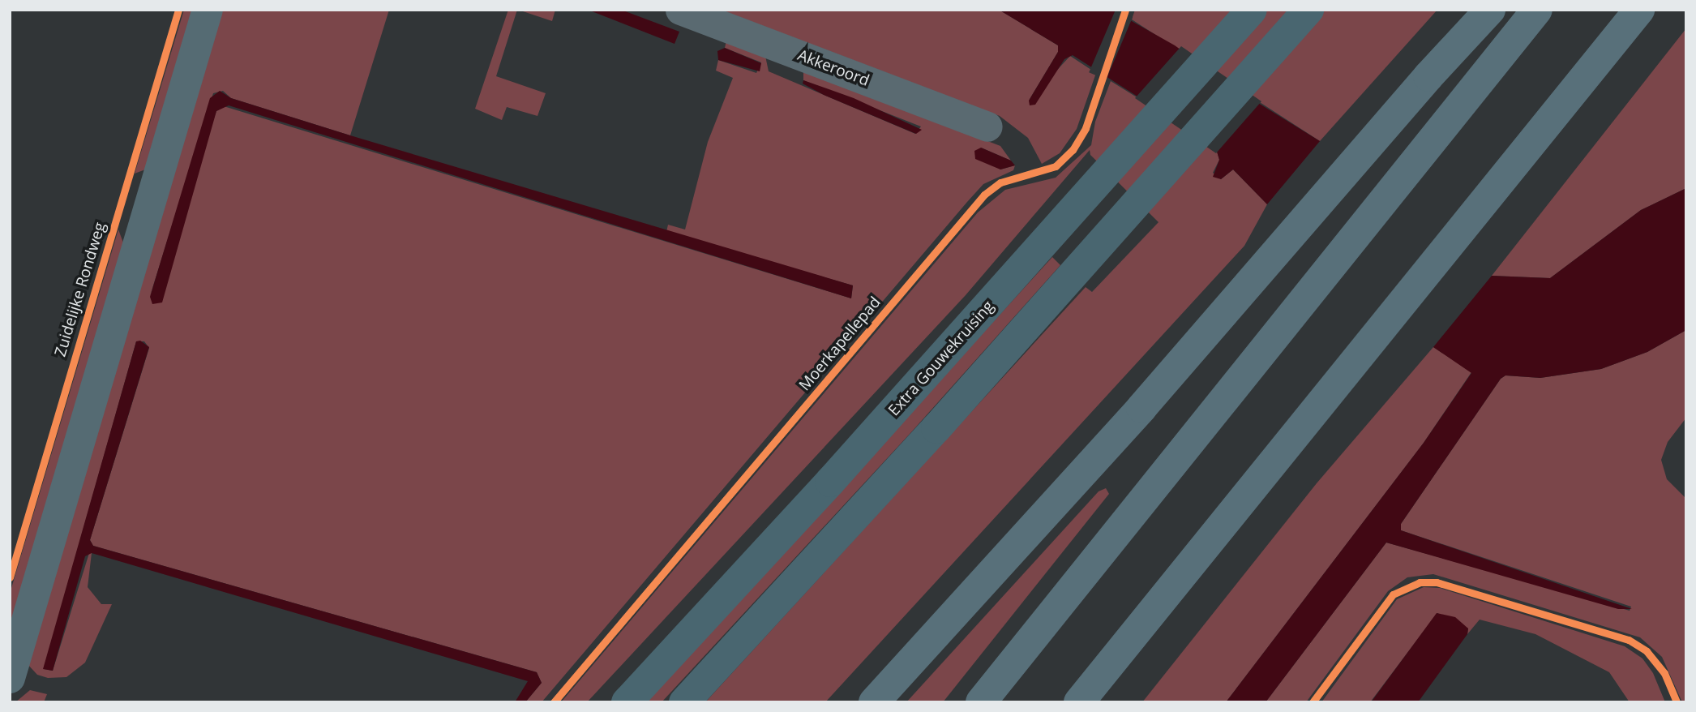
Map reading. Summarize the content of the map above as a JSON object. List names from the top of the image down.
{
  "streets": {
    "main road": ["Extra Gouwekruising"],
    "street": ["Akkeroord"],
    "cycle path": ["Zuidelijke Rondweg", "Moerkapellepad"]
  }
}
